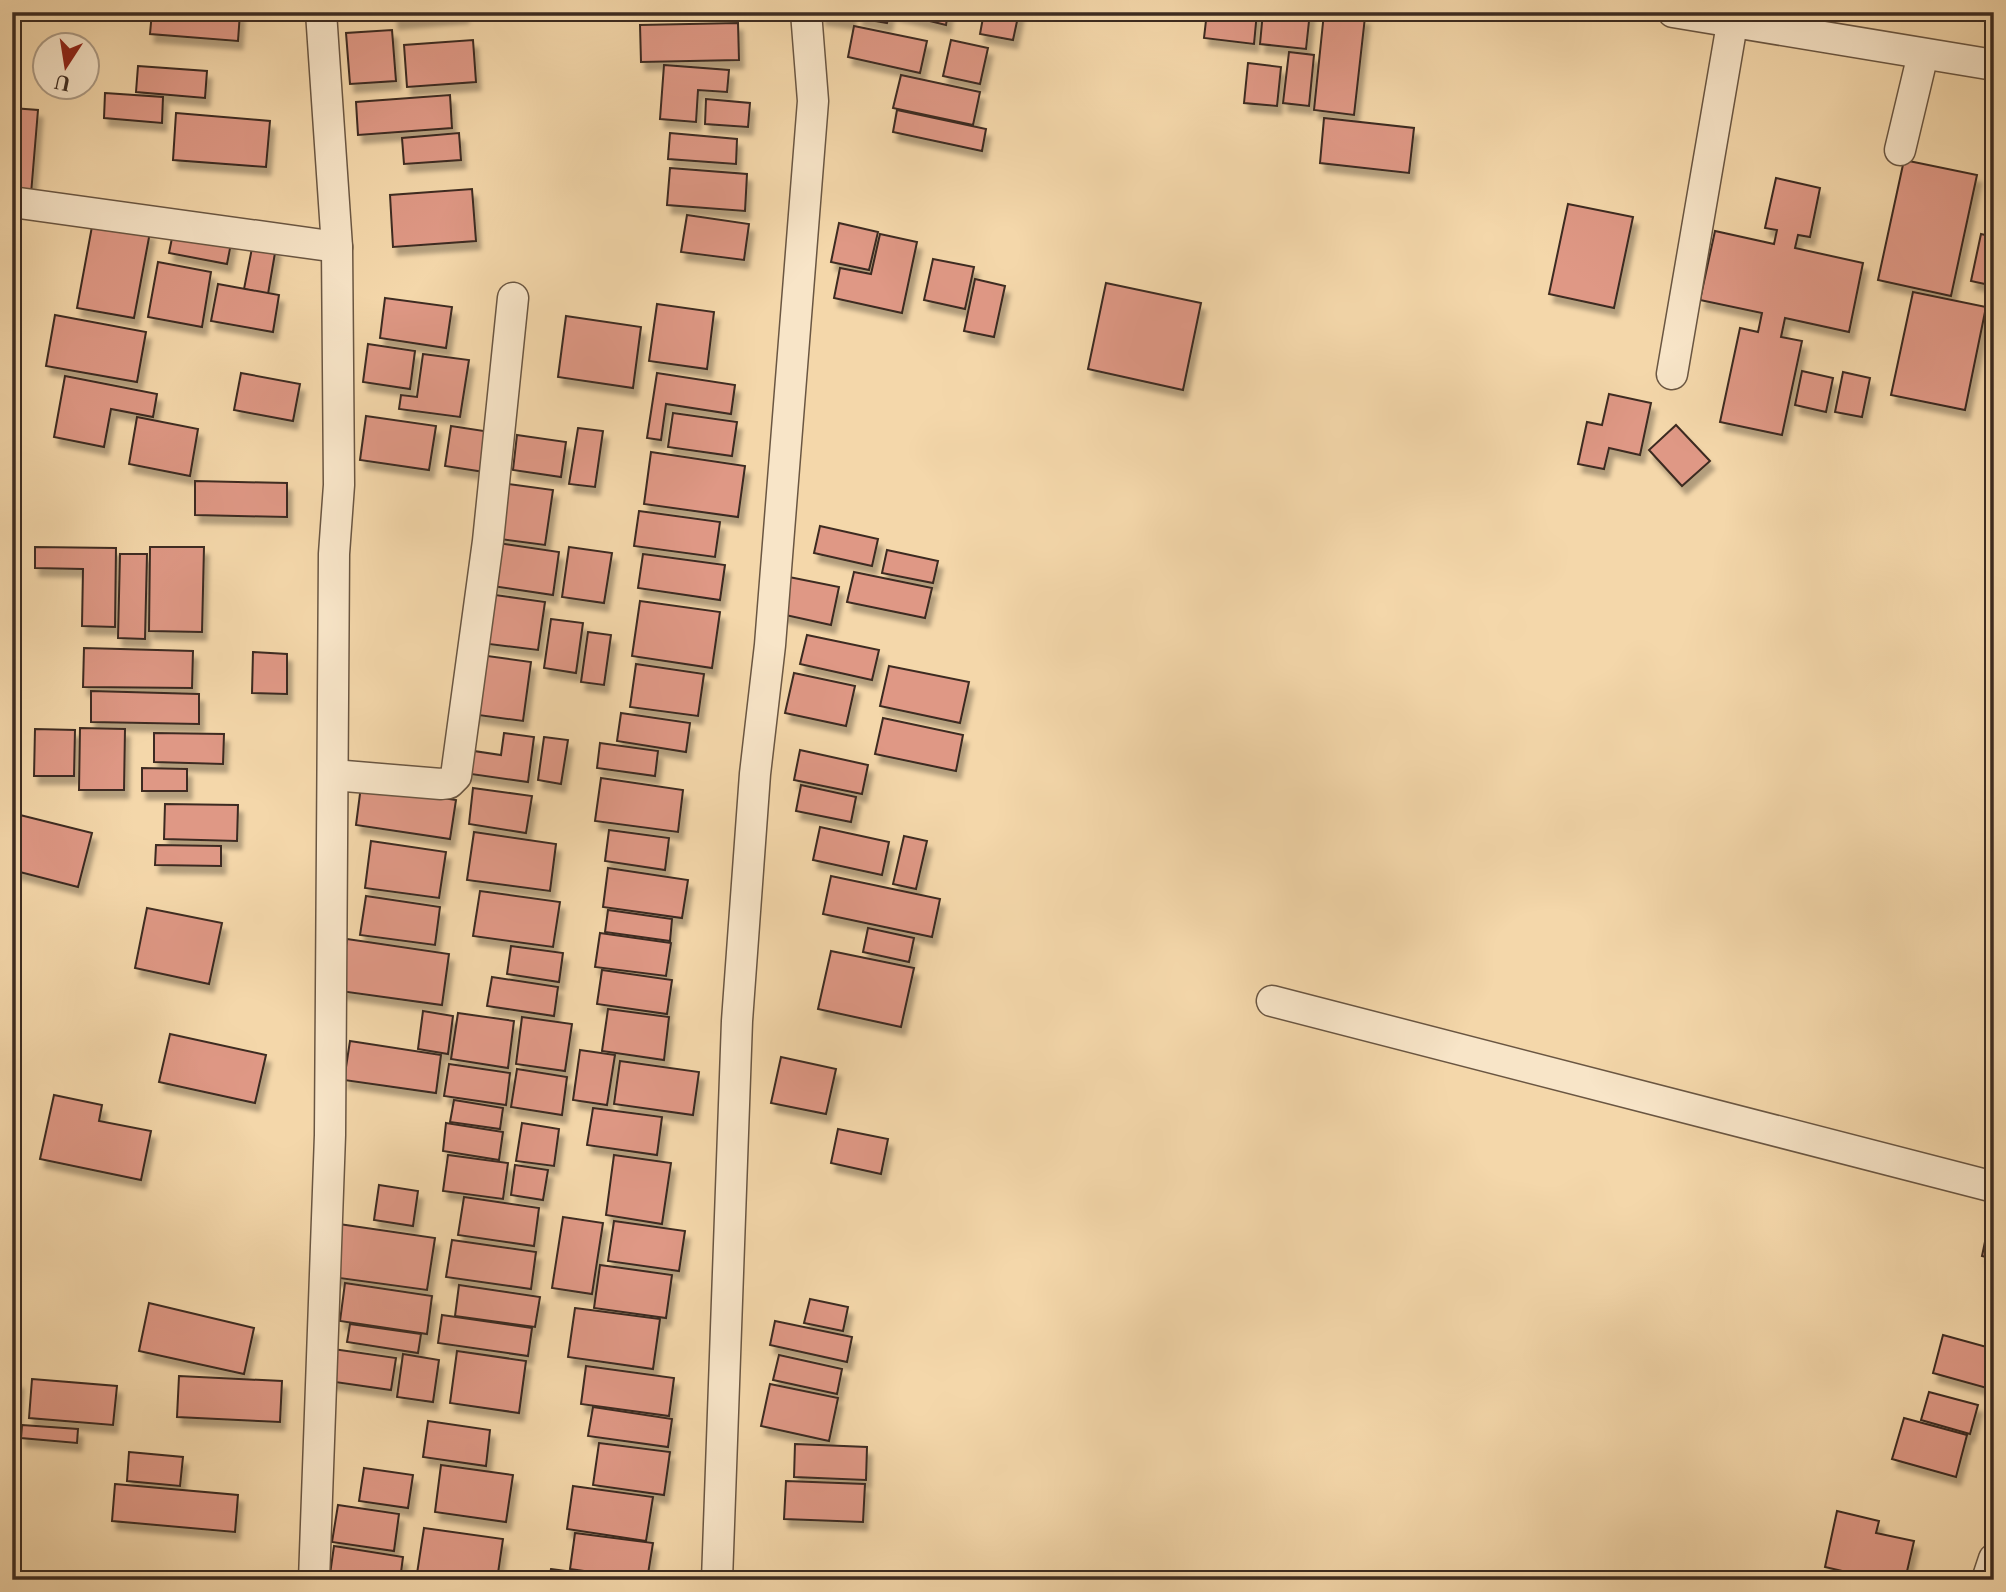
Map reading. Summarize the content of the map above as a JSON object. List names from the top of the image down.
{
  "north": "bottom"
}
